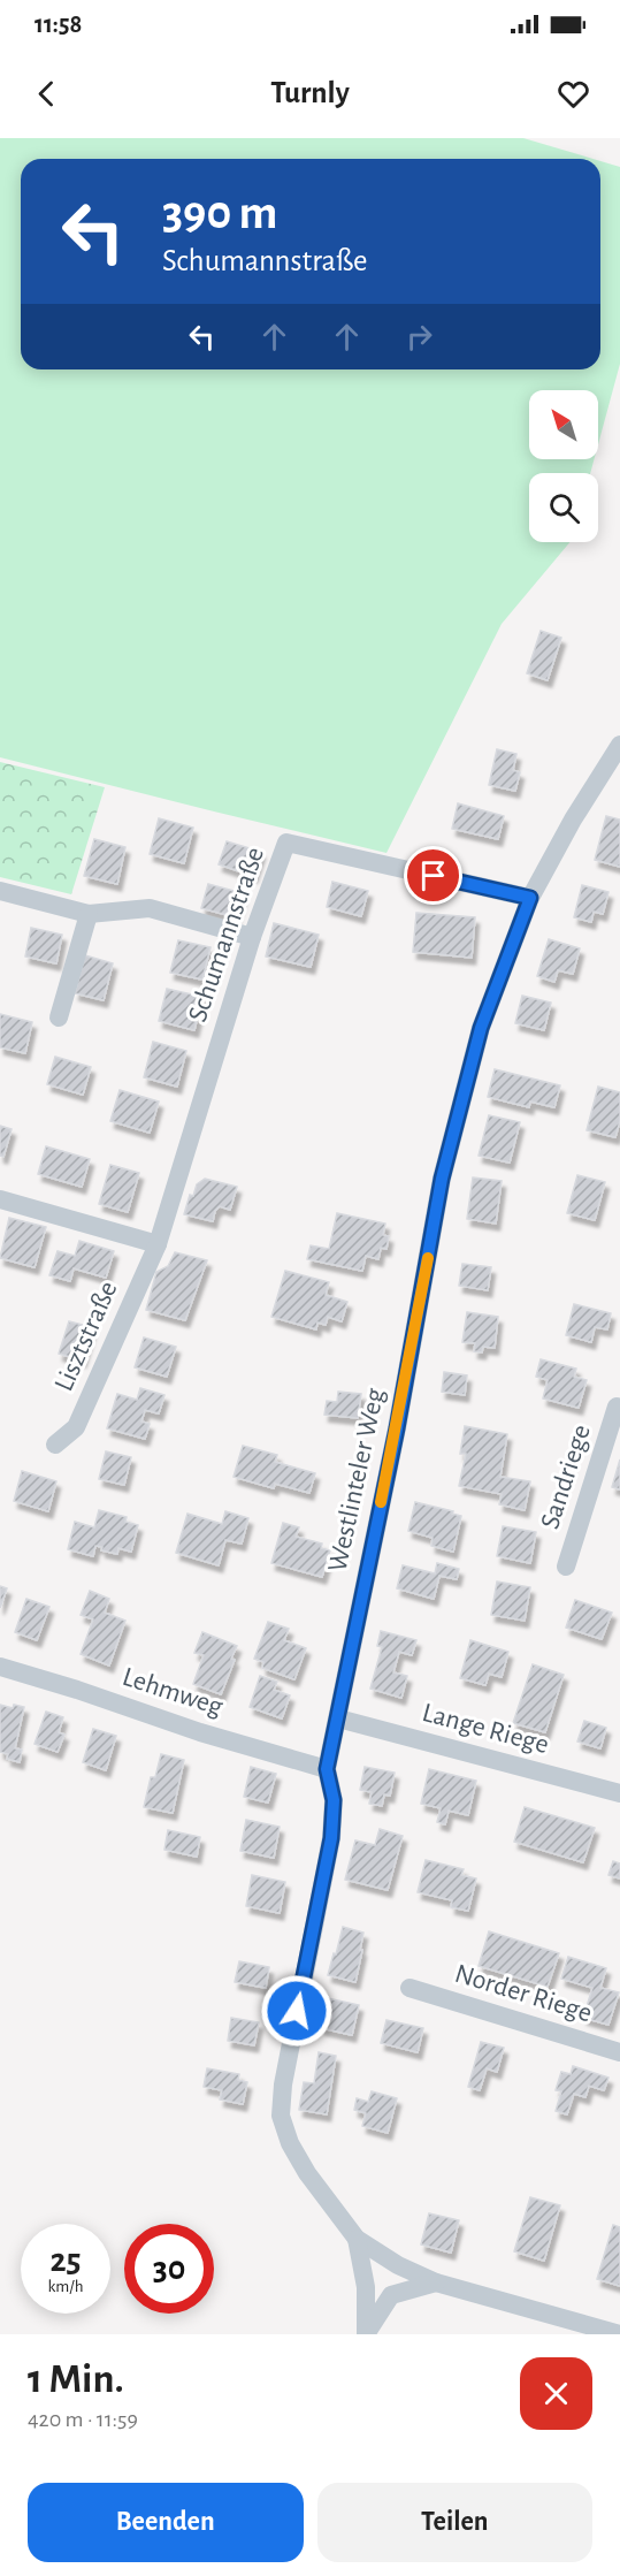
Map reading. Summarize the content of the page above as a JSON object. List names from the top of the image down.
{
  "streets": {
    "street": [
      "Schumannstraße",
      "Lisztstraße",
      "Sandriege",
      "Westlinteler Weg",
      "Lehmweg",
      "Lange Riege",
      "Norder Riege"
    ]
  },
  "crossings": [
    ["Schumannstraße", "Lisztstraße"],
    ["Schumannstraße", "Westlinteler Weg"],
    ["Westlinteler Weg", "Lehmweg"],
    ["Westlinteler Weg", "Lange Riege"]
  ],
  "north": "top left",
  "page": {
    "status": "11:58",
    "header": "Turnly",
    "turn": ["390 m", "Schumannstraße"],
    "speed": "25 km/h",
    "limit": "30",
    "heading": ["1 Min.", "420 m · 11:59"],
    "buttons": ["Beenden", "Teilen"]
  }
}
